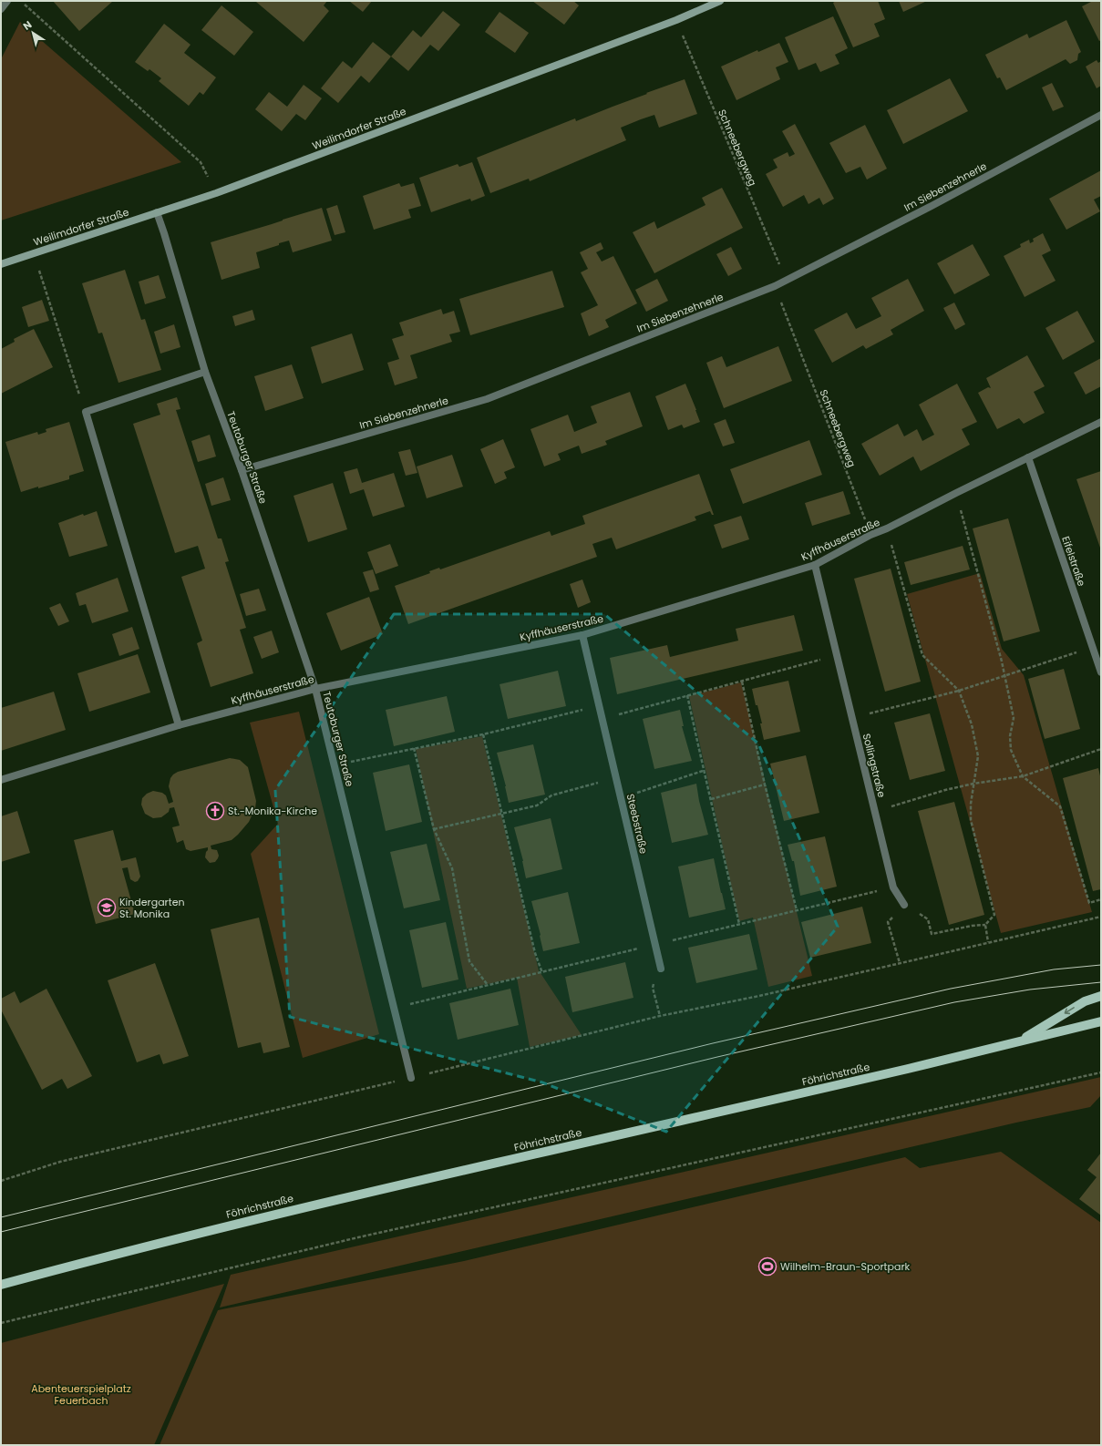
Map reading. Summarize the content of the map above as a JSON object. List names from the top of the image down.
{
  "streets": {
    "main road": ["Föhrichstraße"],
    "street": [
      "Weilimdorfer Straße",
      "Im Siebenzehnerle",
      "Teutoburger Straße",
      "Kyffhäuserstraße",
      "Eifelstraße",
      "Sollingstraße",
      "Steebstraße"
    ],
    "path": ["Schneebergweg"]
  },
  "crossings": [
    ["Weilimdorfer Straße", "Schneebergweg"],
    ["Weilimdorfer Straße", "Teutoburger Straße"],
    ["Schneebergweg", "Im Siebenzehnerle"],
    ["Schneebergweg", "Kyffhäuserstraße"],
    ["Im Siebenzehnerle", "Teutoburger Straße"],
    ["Teutoburger Straße", "Kyffhäuserstraße"],
    ["Kyffhäuserstraße", "Eifelstraße"],
    ["Kyffhäuserstraße", "Sollingstraße"],
    ["Kyffhäuserstraße", "Steebstraße"]
  ],
  "parks": ["Abenteuerspielplatz Feuerbach"],
  "places": {
    "church": ["St.-Monika-Kirche"],
    "school or university": ["Kindergarten St. Monika"],
    "sports": ["Wilhelm-Braun-Sportpark"]
  },
  "north": "top left"
}
